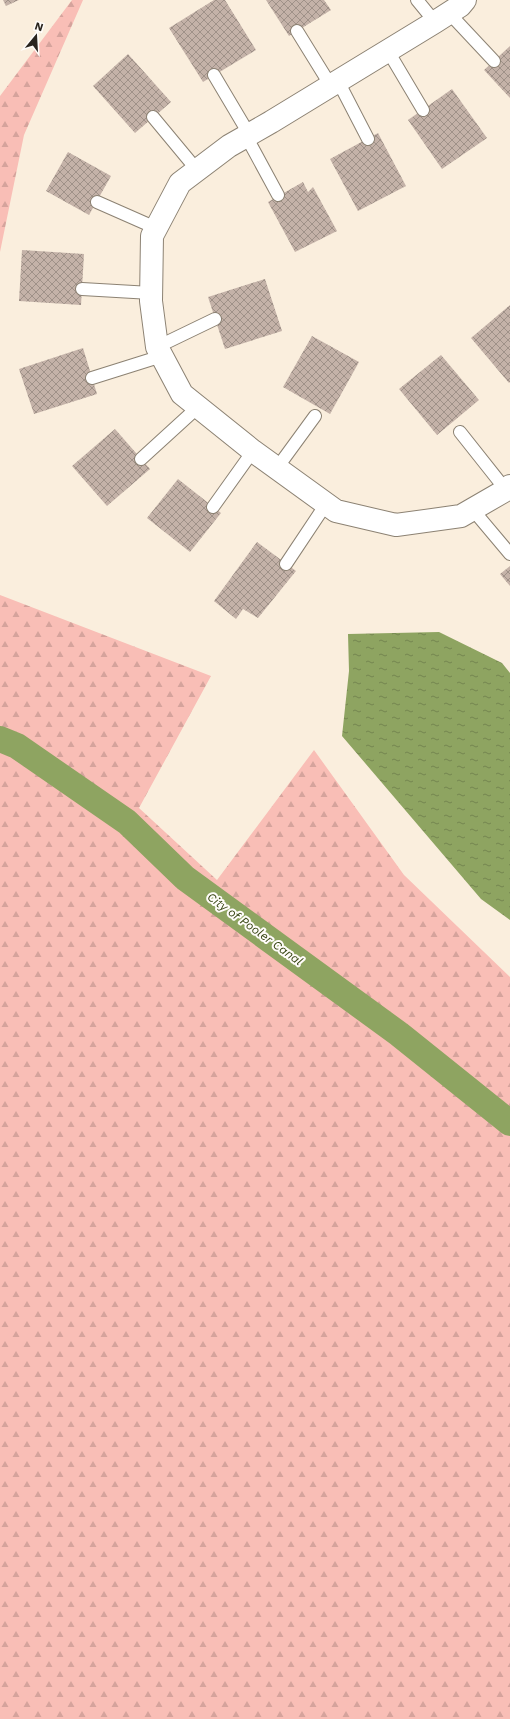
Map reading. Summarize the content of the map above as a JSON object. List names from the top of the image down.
{
  "water": ["City of Pooler Canal"],
  "north": "top"
}
